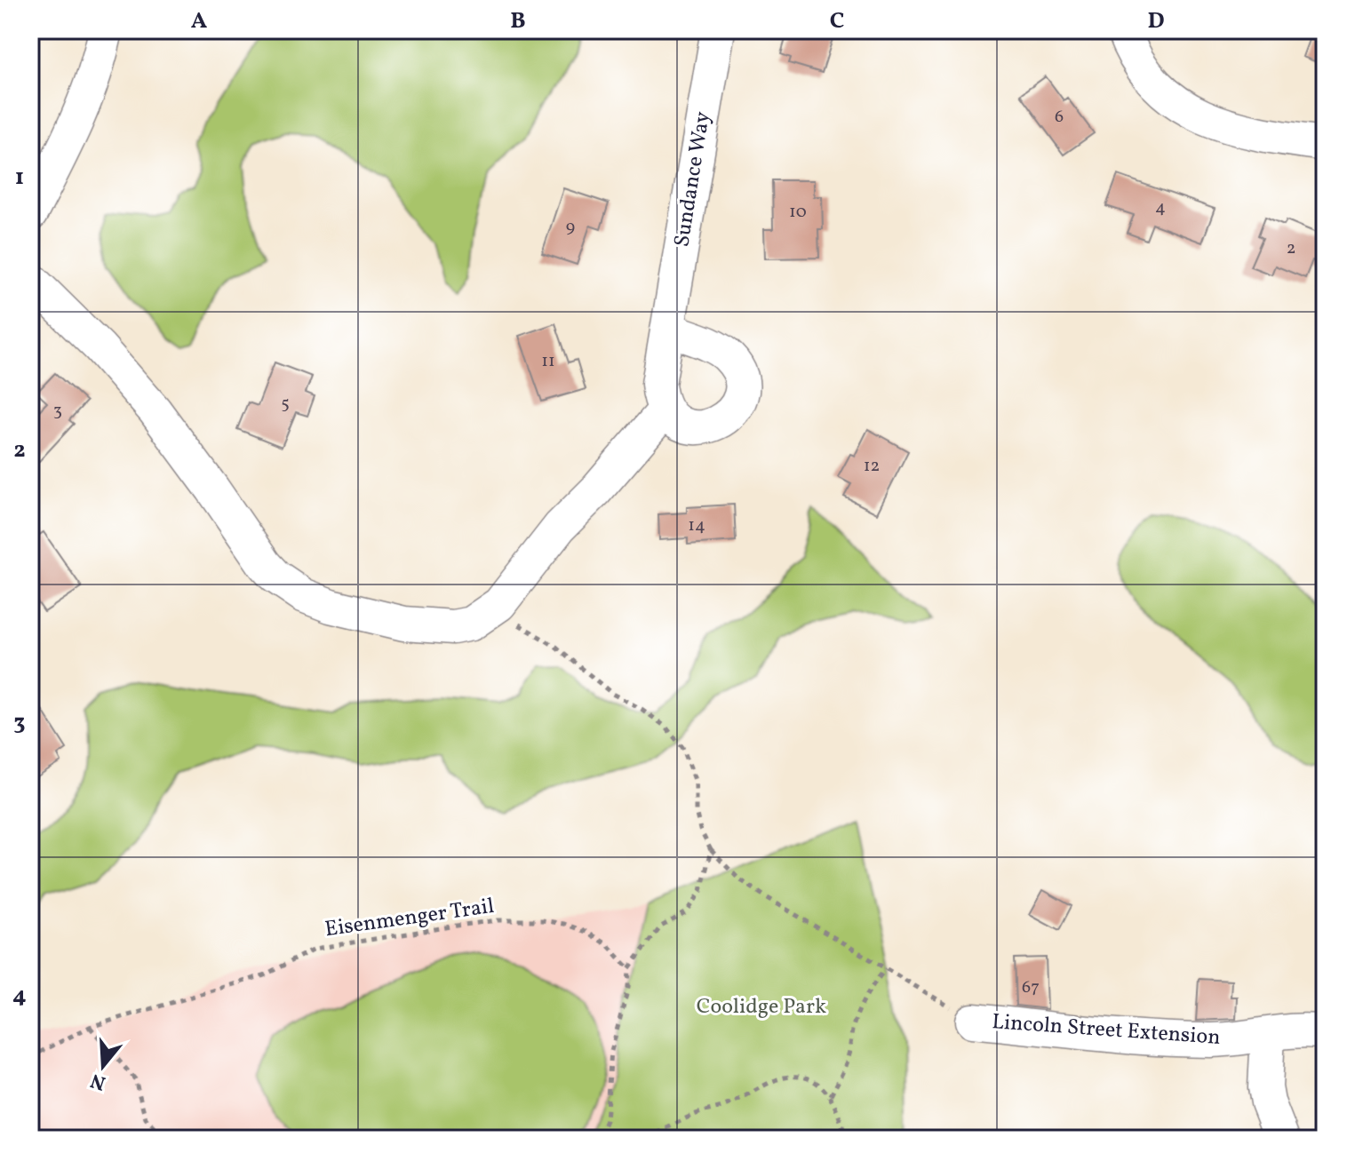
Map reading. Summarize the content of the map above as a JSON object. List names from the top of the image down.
{
  "streets": {
    "street": ["Sundance Way", "Lincoln Street Extension"],
    "path": ["Eisenmenger Trail"]
  },
  "parks": ["Coolidge Park"],
  "house_numbers": [
    "6",
    "4",
    "10",
    "9",
    "2",
    "11",
    "5",
    "3",
    "12",
    "14",
    "67"
  ],
  "north": "bottom",
  "grid": {
    "columns": [
      "A",
      "B",
      "C",
      "D"
    ],
    "rows": [
      "1",
      "2",
      "3",
      "4"
    ]
  }
}
